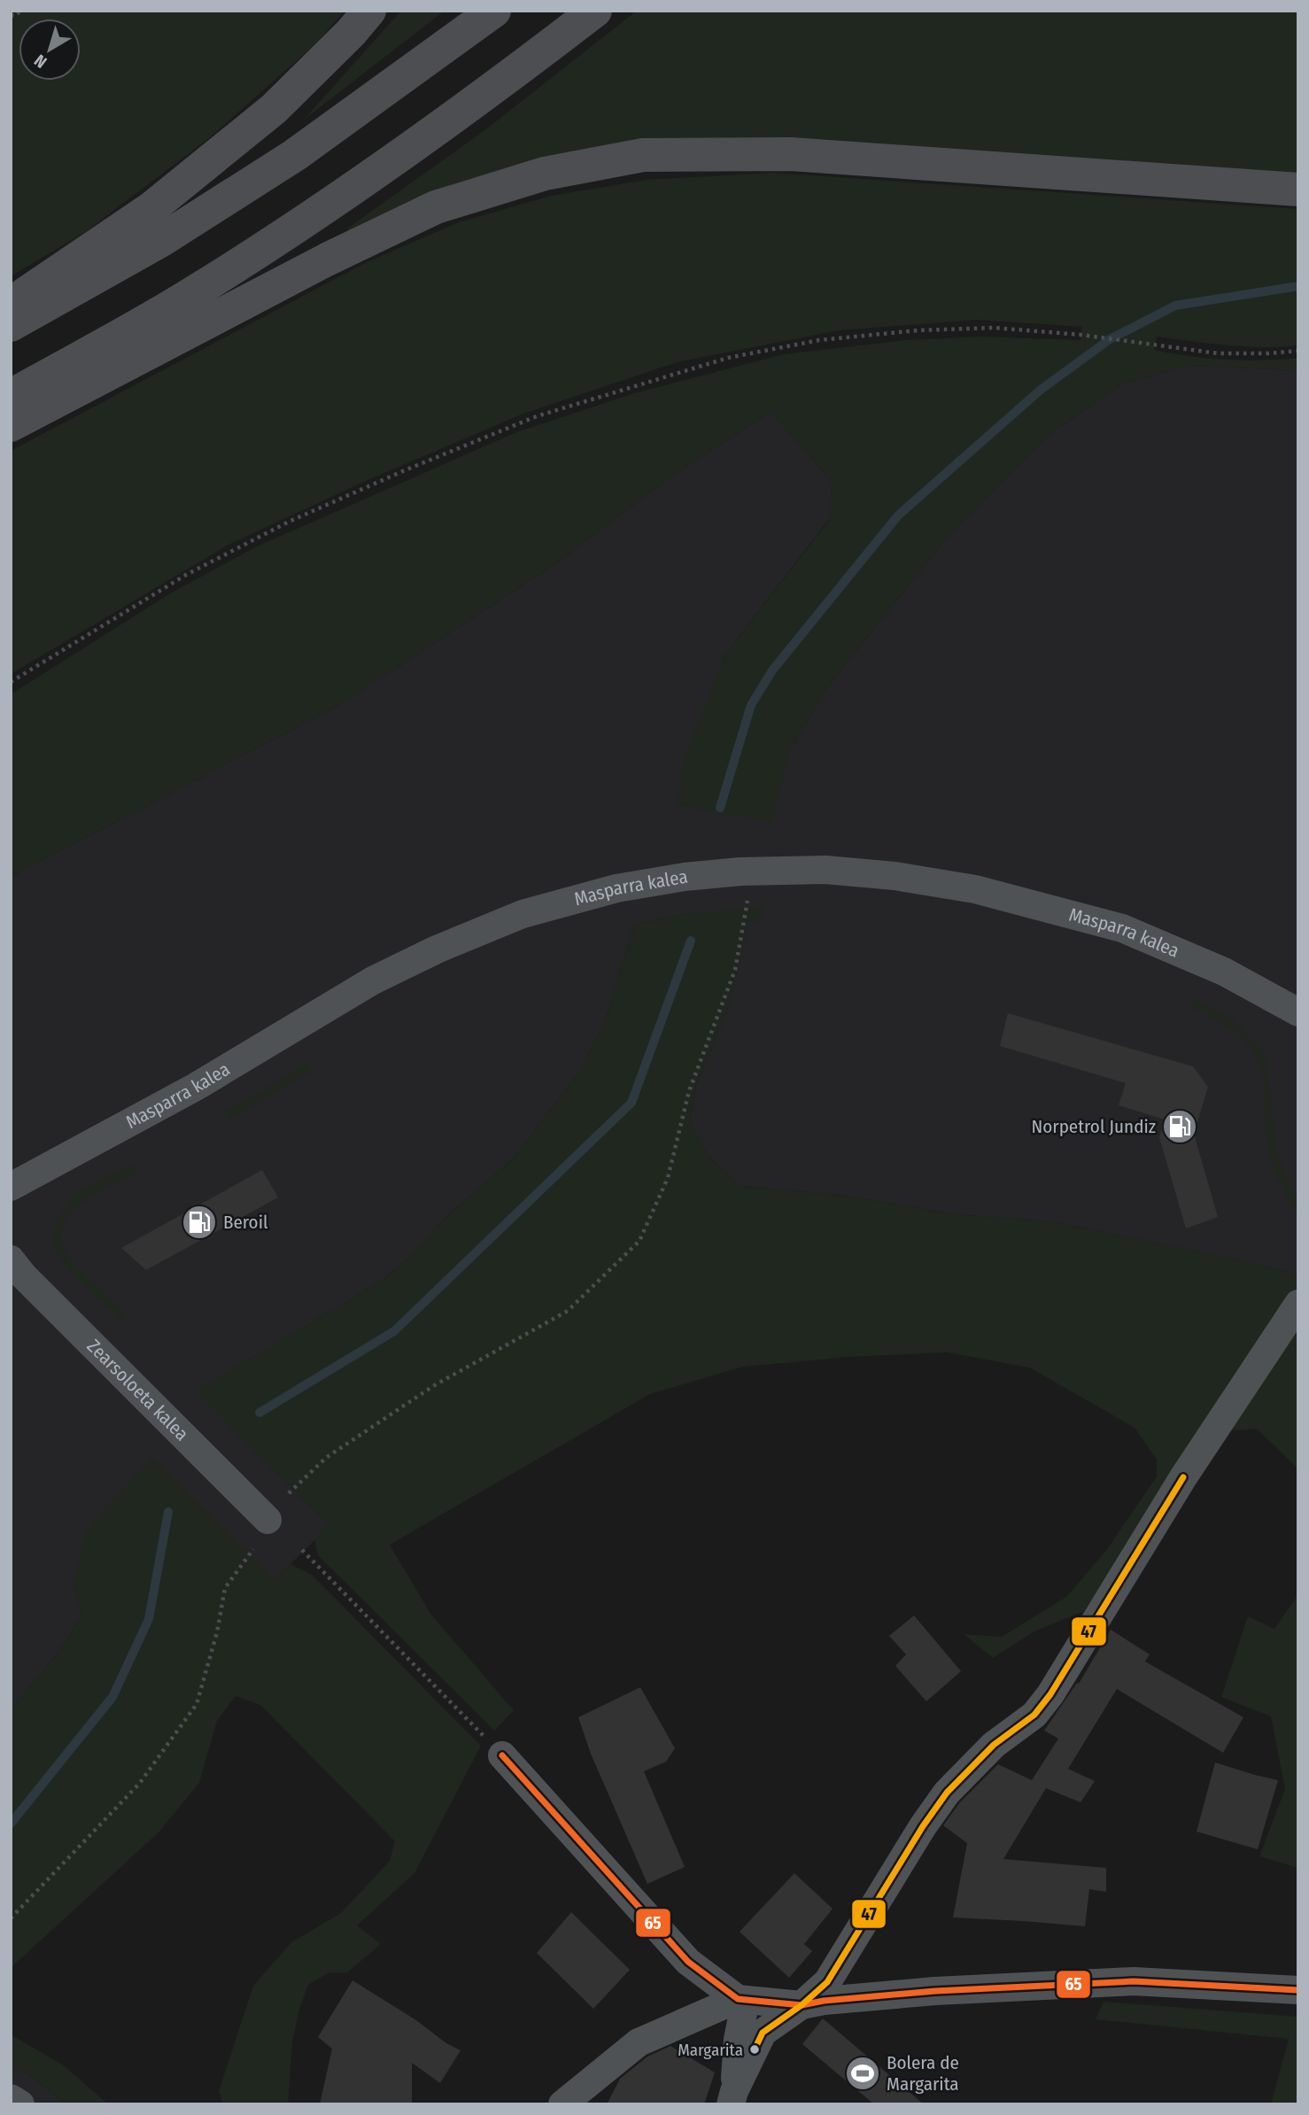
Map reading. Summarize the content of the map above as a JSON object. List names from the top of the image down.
{
  "streets": {
    "street": ["Masparra kalea", "Zearsoloeta kalea"]
  },
  "places": {
    "fuel station": ["Norpetrol Jundiz", "Beroil"],
    "other": ["Margarita"],
    "sports": ["Bolera de Margarita"]
  },
  "lines": ["transit line 47", "transit line 65"],
  "north": "bottom left"
}
